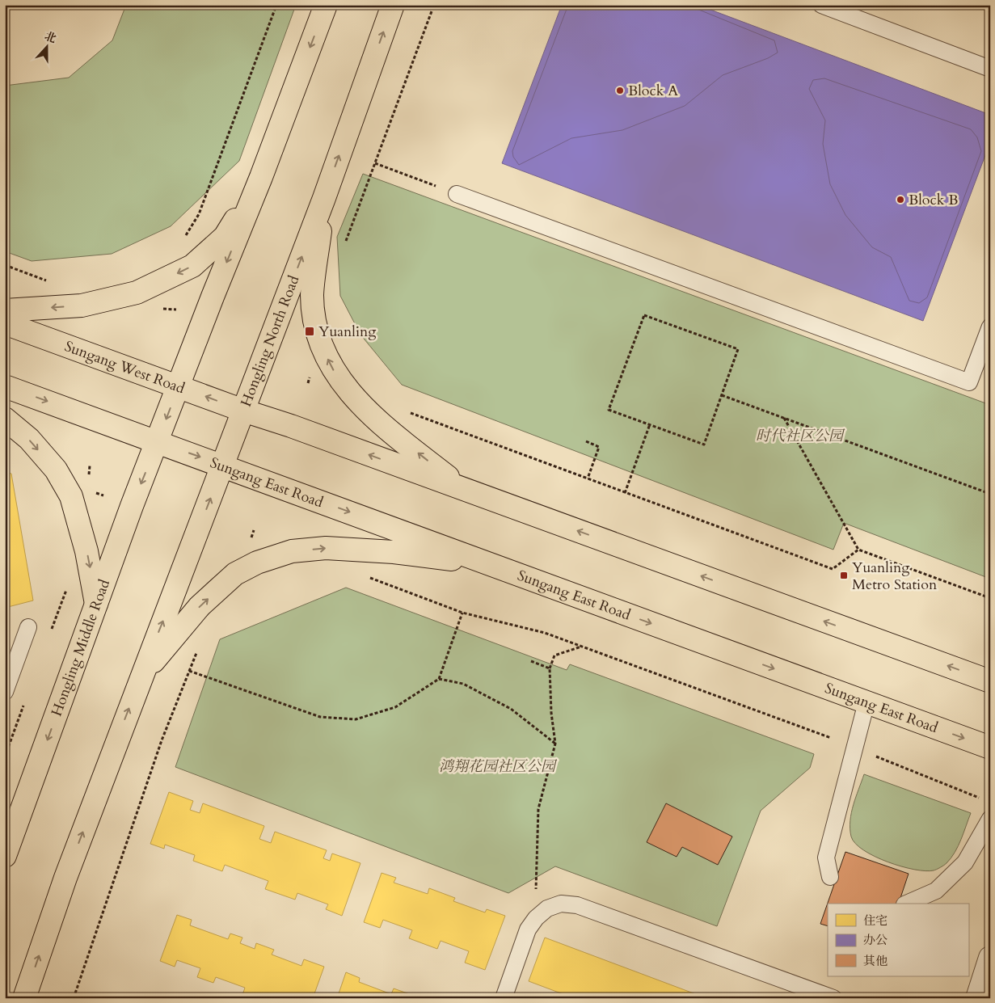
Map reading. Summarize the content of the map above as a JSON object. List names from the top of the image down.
{
  "streets": {
    "main road": [
      "Hongling North Road",
      "Sungang West Road",
      "Sungang East Road",
      "Hongling Middle Road"
    ]
  },
  "crossings": [
    ["Hongling North Road", "Sungang West Road"],
    ["Hongling North Road", "Sungang East Road"],
    ["Sungang East Road", "Hongling Middle Road"]
  ],
  "parks": ["时代社区公园", "鸿翔花园社区公园"],
  "places": {
    "other": ["Block A", "Block B"],
    "transit": ["Yuanling", "Yuanling Metro Station"]
  },
  "legend": ["住宅", "办公", "其他"],
  "north": "top"
}
